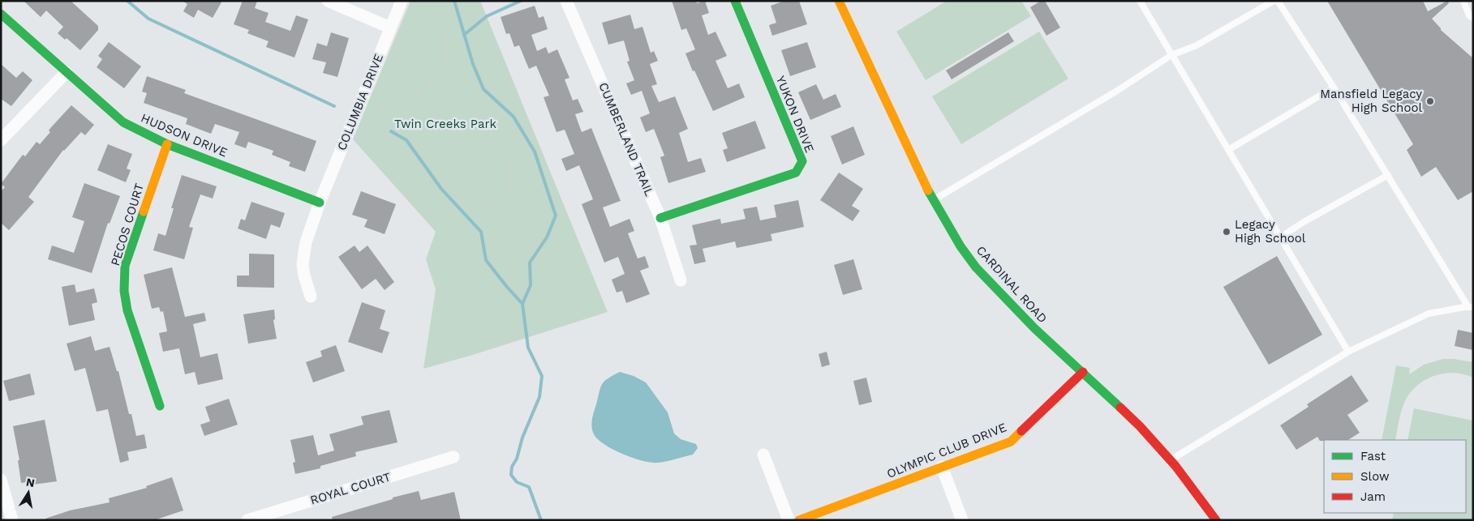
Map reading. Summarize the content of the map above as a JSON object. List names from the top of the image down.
{
  "streets": {
    "street": [
      "COLUMBIA DRIVE",
      "YUKON DRIVE",
      "HUDSON DRIVE",
      "CUMBERLAND TRAIL",
      "PECOS COURT",
      "CARDINAL ROAD",
      "OLYMPIC CLUB DRIVE",
      "ROYAL COURT"
    ]
  },
  "crossings": [
    ["COLUMBIA DRIVE", "HUDSON DRIVE"],
    ["YUKON DRIVE", "CUMBERLAND TRAIL"],
    ["HUDSON DRIVE", "PECOS COURT"],
    ["CARDINAL ROAD", "OLYMPIC CLUB DRIVE"]
  ],
  "parks": ["Twin Creeks Park"],
  "places": ["Mansfield Legacy High School", "Legacy High School"],
  "legend": ["Fast", "Slow", "Jam"],
  "north": "top"
}
